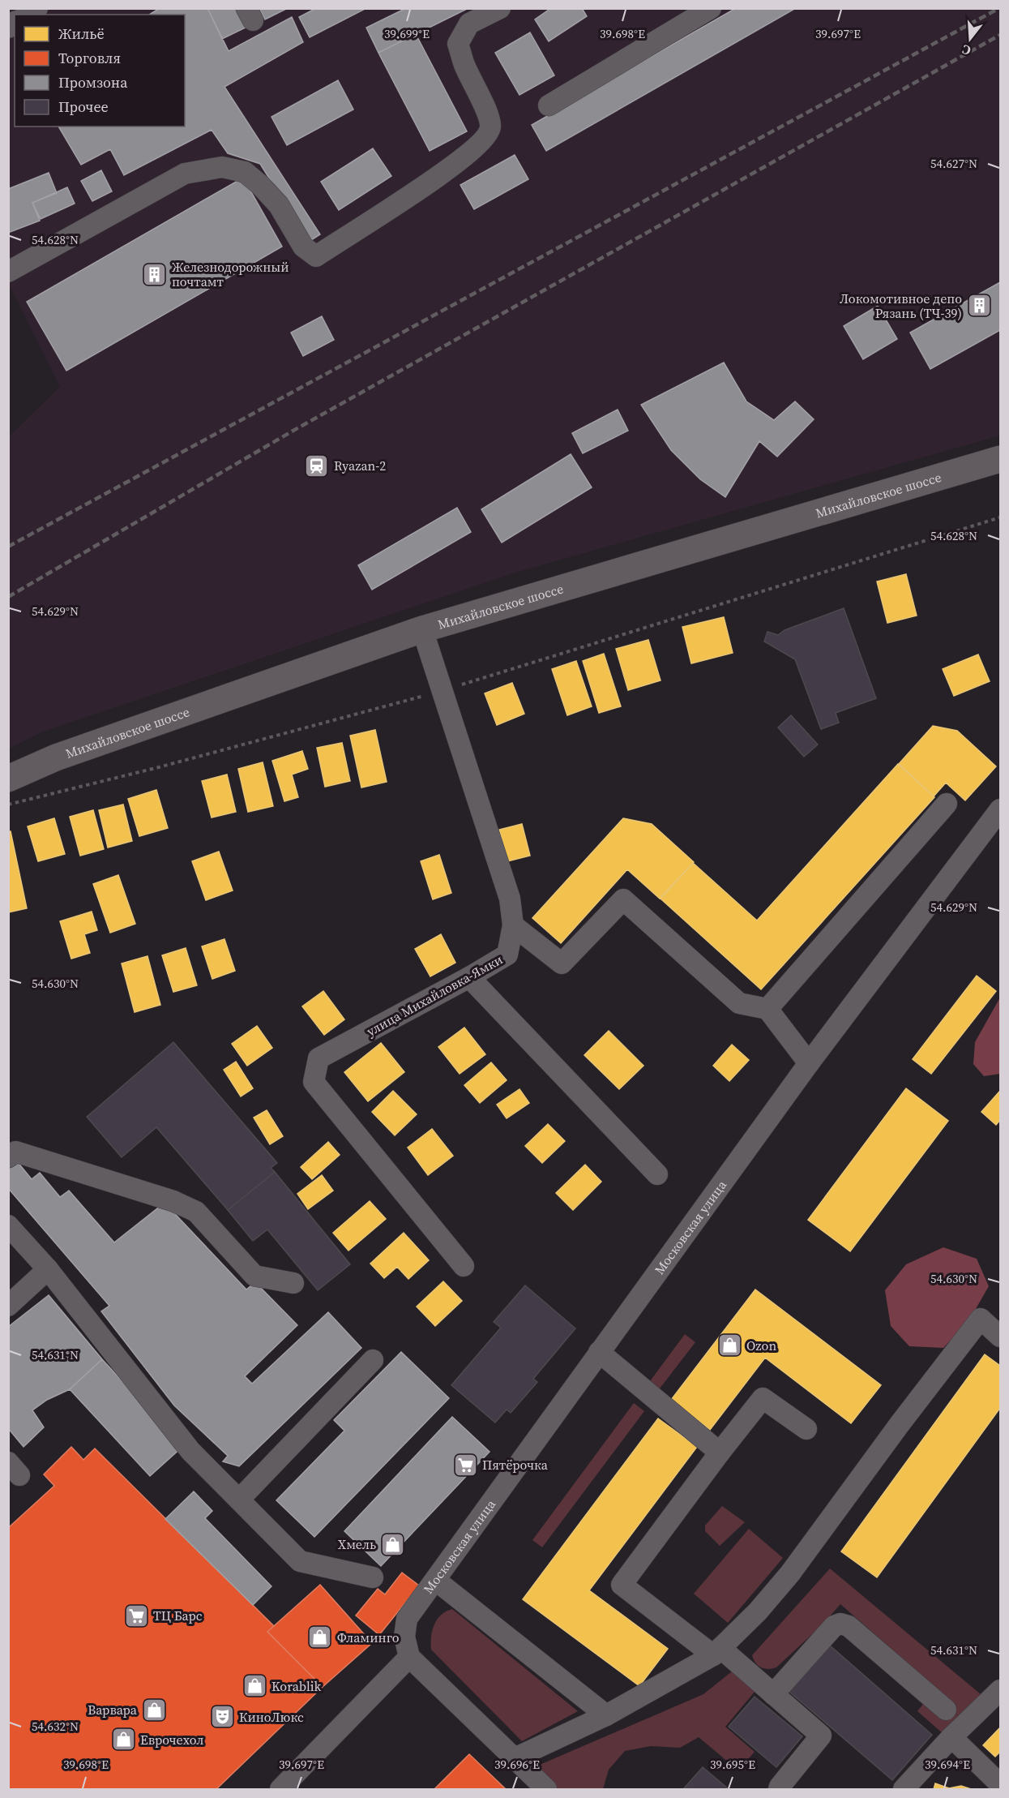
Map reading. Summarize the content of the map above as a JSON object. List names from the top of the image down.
{
  "streets": {
    "main road": ["Михайловское шоссе"],
    "street": ["улица Михайловка-Ямки", "Московская улица"]
  },
  "crossings": [
    ["Михайловское шоссе", "улица Михайловка-Ямки"]
  ],
  "places": {
    "building": ["Железнодорожный почтамт", "Локомотивное депо Рязань (ТЧ-39)"],
    "station": ["Ryazan-2"],
    "shop": [
      "Ozon",
      "Хмель",
      "Фламинго",
      "Korablik",
      "Варвара",
      "Еврочехол"
    ],
    "supermarket": ["Пятёрочка", "ТЦ Барс"],
    "theatre": ["КиноЛюкс"]
  },
  "legend": [
    "Жильё",
    "Торговля",
    "Промзона",
    "Прочее"
  ],
  "north": "bottom",
  "coordinates": [
    "39.699°E",
    "39.698°E",
    "39.697°E",
    "54.627°N",
    "54.628°N",
    "54.629°N",
    "54.630°N",
    "54.631°N",
    "54.632°N",
    "39.696°E",
    "39.695°E",
    "39.694°E"
  ]
}
